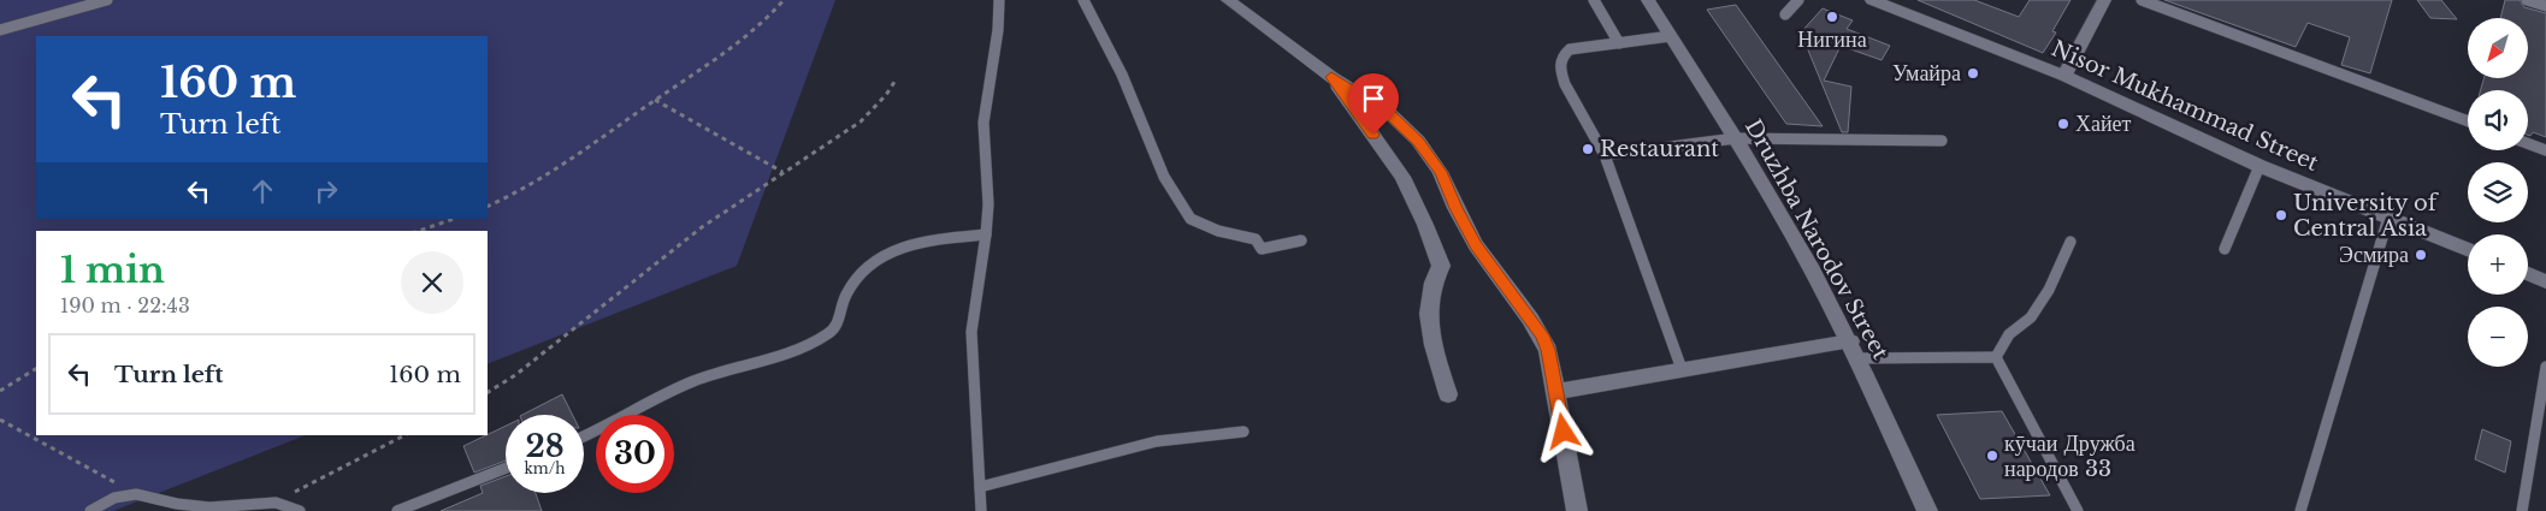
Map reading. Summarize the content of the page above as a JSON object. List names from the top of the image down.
{
  "streets": {
    "street": ["Nisor Mukhammad Street", "Druzhba Narodov Street"]
  },
  "places": [
    "Нигина",
    "Умайра",
    "Хайет",
    "Restaurant",
    "University of Central Asia",
    "Эсмира",
    "кӯчаи Дружба народов 33"
  ],
  "north": "bottom left",
  "page": {
    "map_buttons": ["+", "−"],
    "turn": ["160 m", "Turn left"],
    "heading": ["1 min", "190 m · 22:43"],
    "list": [
      {
        "name": "Turn left",
        "value": "160 m"
      }
    ],
    "speed": "28 km/h",
    "limit": "30"
  }
}
